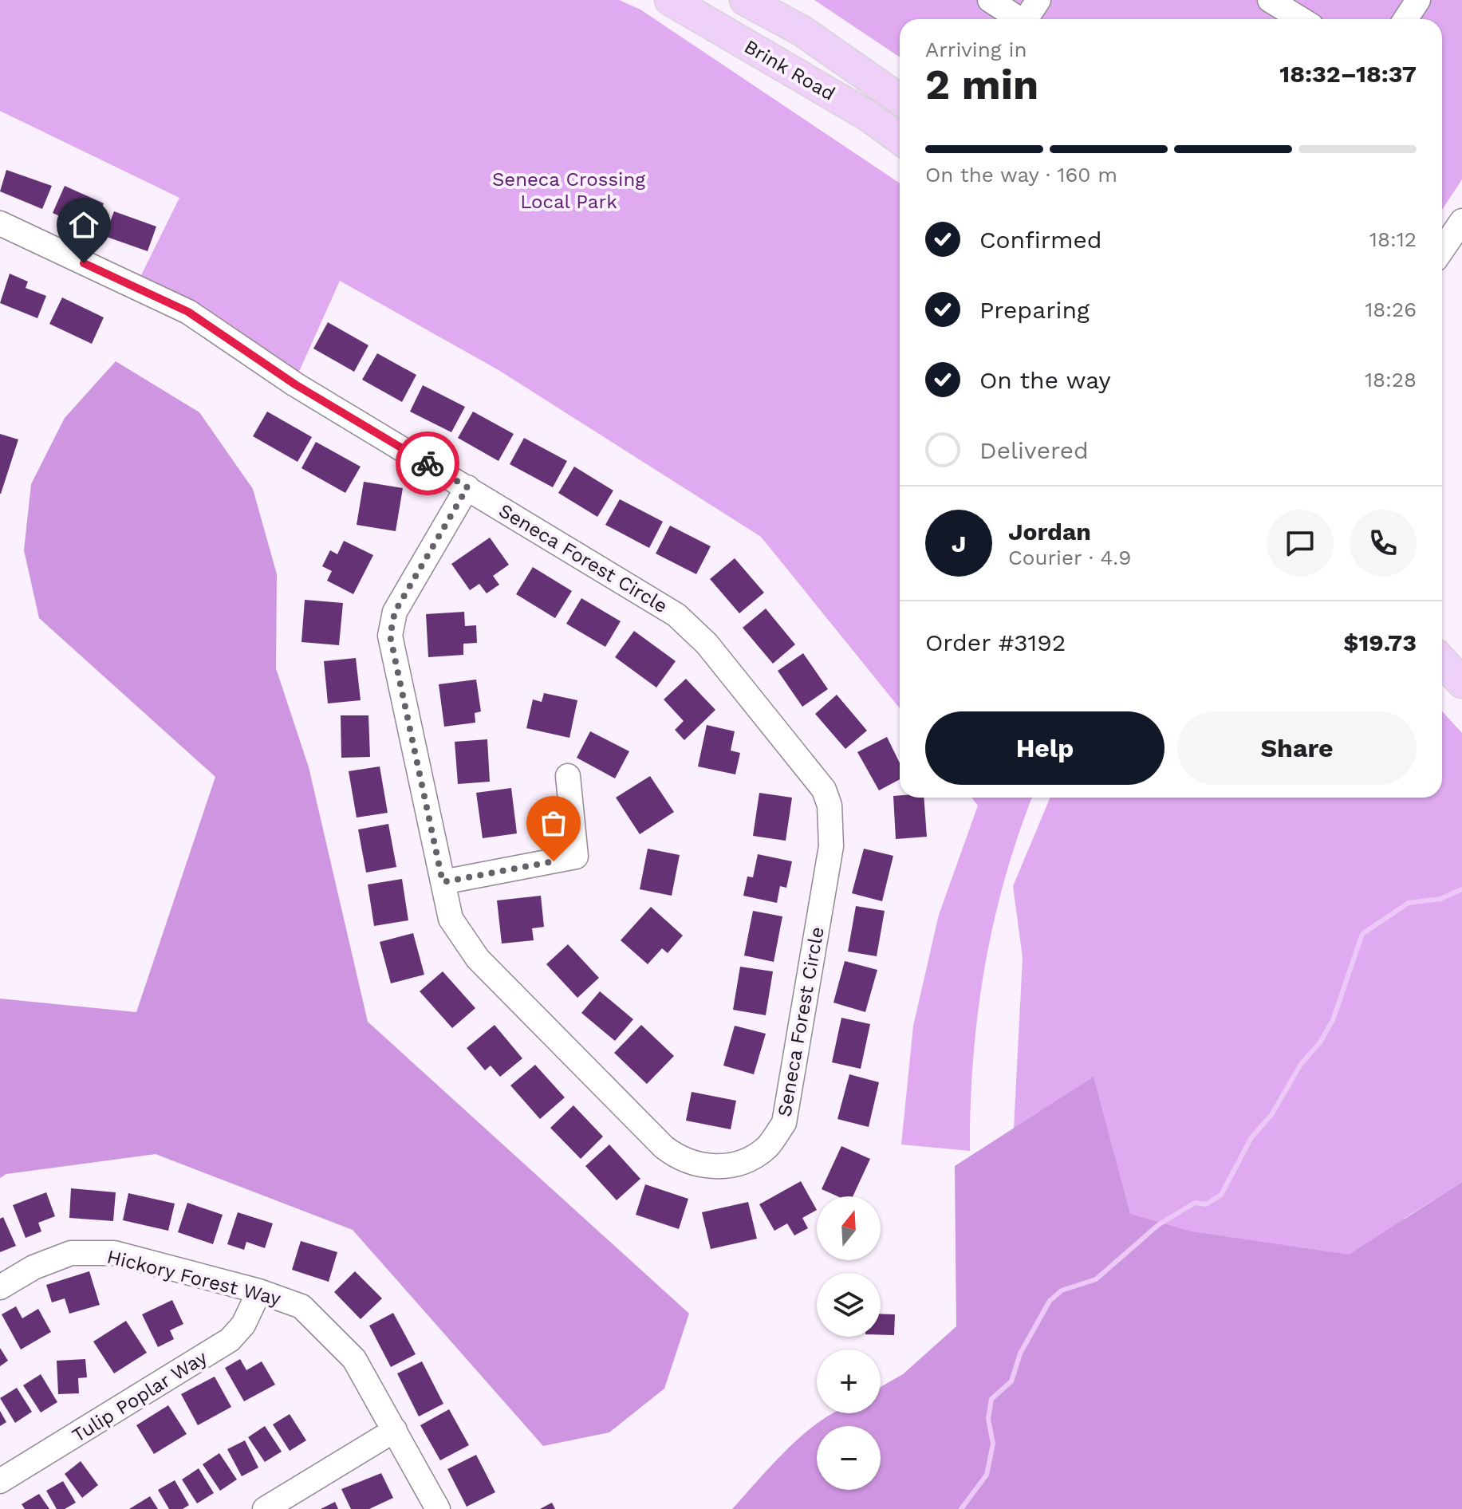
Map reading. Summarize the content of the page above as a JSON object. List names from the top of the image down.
{
  "streets": {
    "main road": ["Brink Road"],
    "street": ["Seneca Forest Circle", "Hickory Forest Way", "Tulip Poplar Way"]
  },
  "crossings": [
    ["Hickory Forest Way", "Tulip Poplar Way"]
  ],
  "parks": ["Seneca Crossing Local Park"],
  "north": "top",
  "page": {
    "heading": ["2 min", "Arriving in", "18:32–18:37"],
    "panel": [
      "Jordan",
      "Courier · 4.9",
      "Order #3192",
      "$19.73"
    ],
    "bar": "On the way · 160 m",
    "list": [
      ["Confirmed", "18:12"],
      ["Preparing", "18:26"],
      ["On the way", "18:28"],
      "Delivered"
    ],
    "round": "J",
    "buttons": ["Help", "Share"],
    "map_buttons": ["+", "−"]
  }
}
